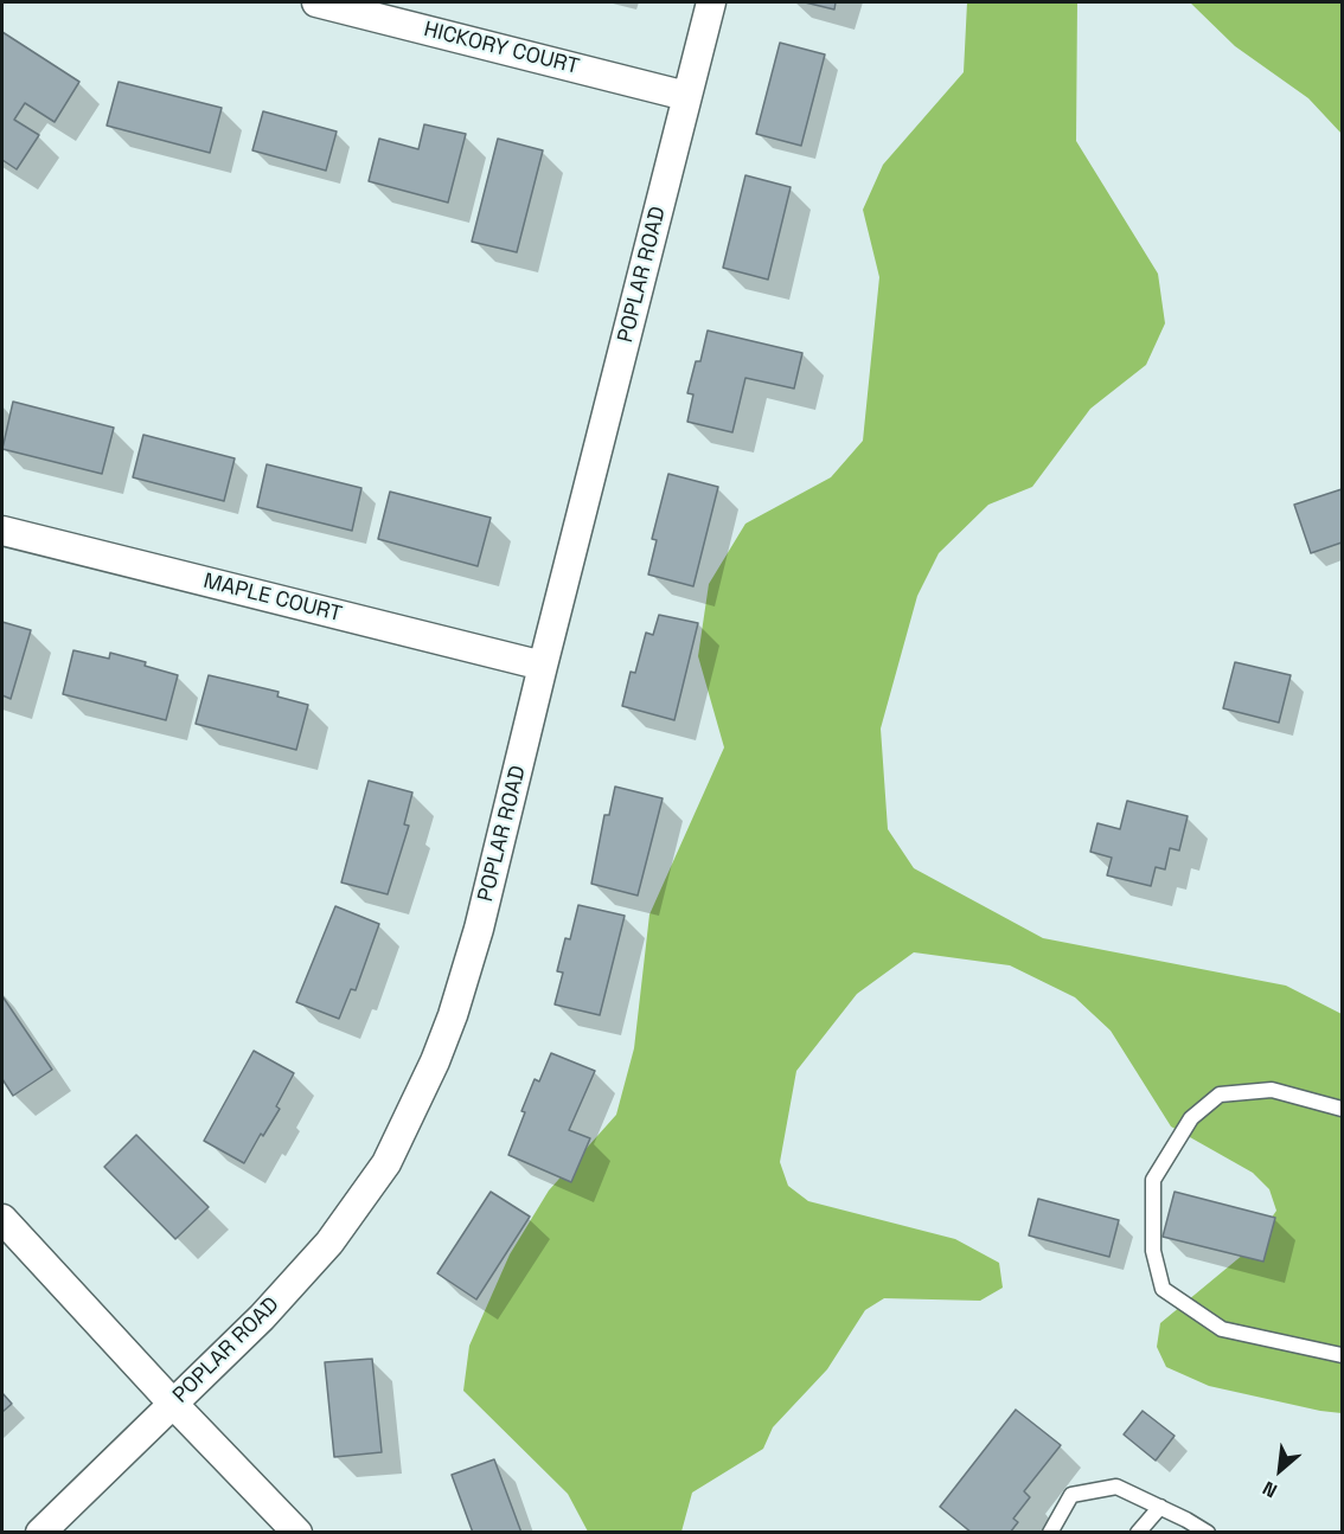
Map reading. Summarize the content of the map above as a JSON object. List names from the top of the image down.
{
  "streets": {
    "street": ["HICKORY COURT", "POPLAR ROAD", "MAPLE COURT"]
  },
  "crossings": [
    ["HICKORY COURT", "POPLAR ROAD"],
    ["POPLAR ROAD", "MAPLE COURT"]
  ],
  "north": "bottom left"
}
